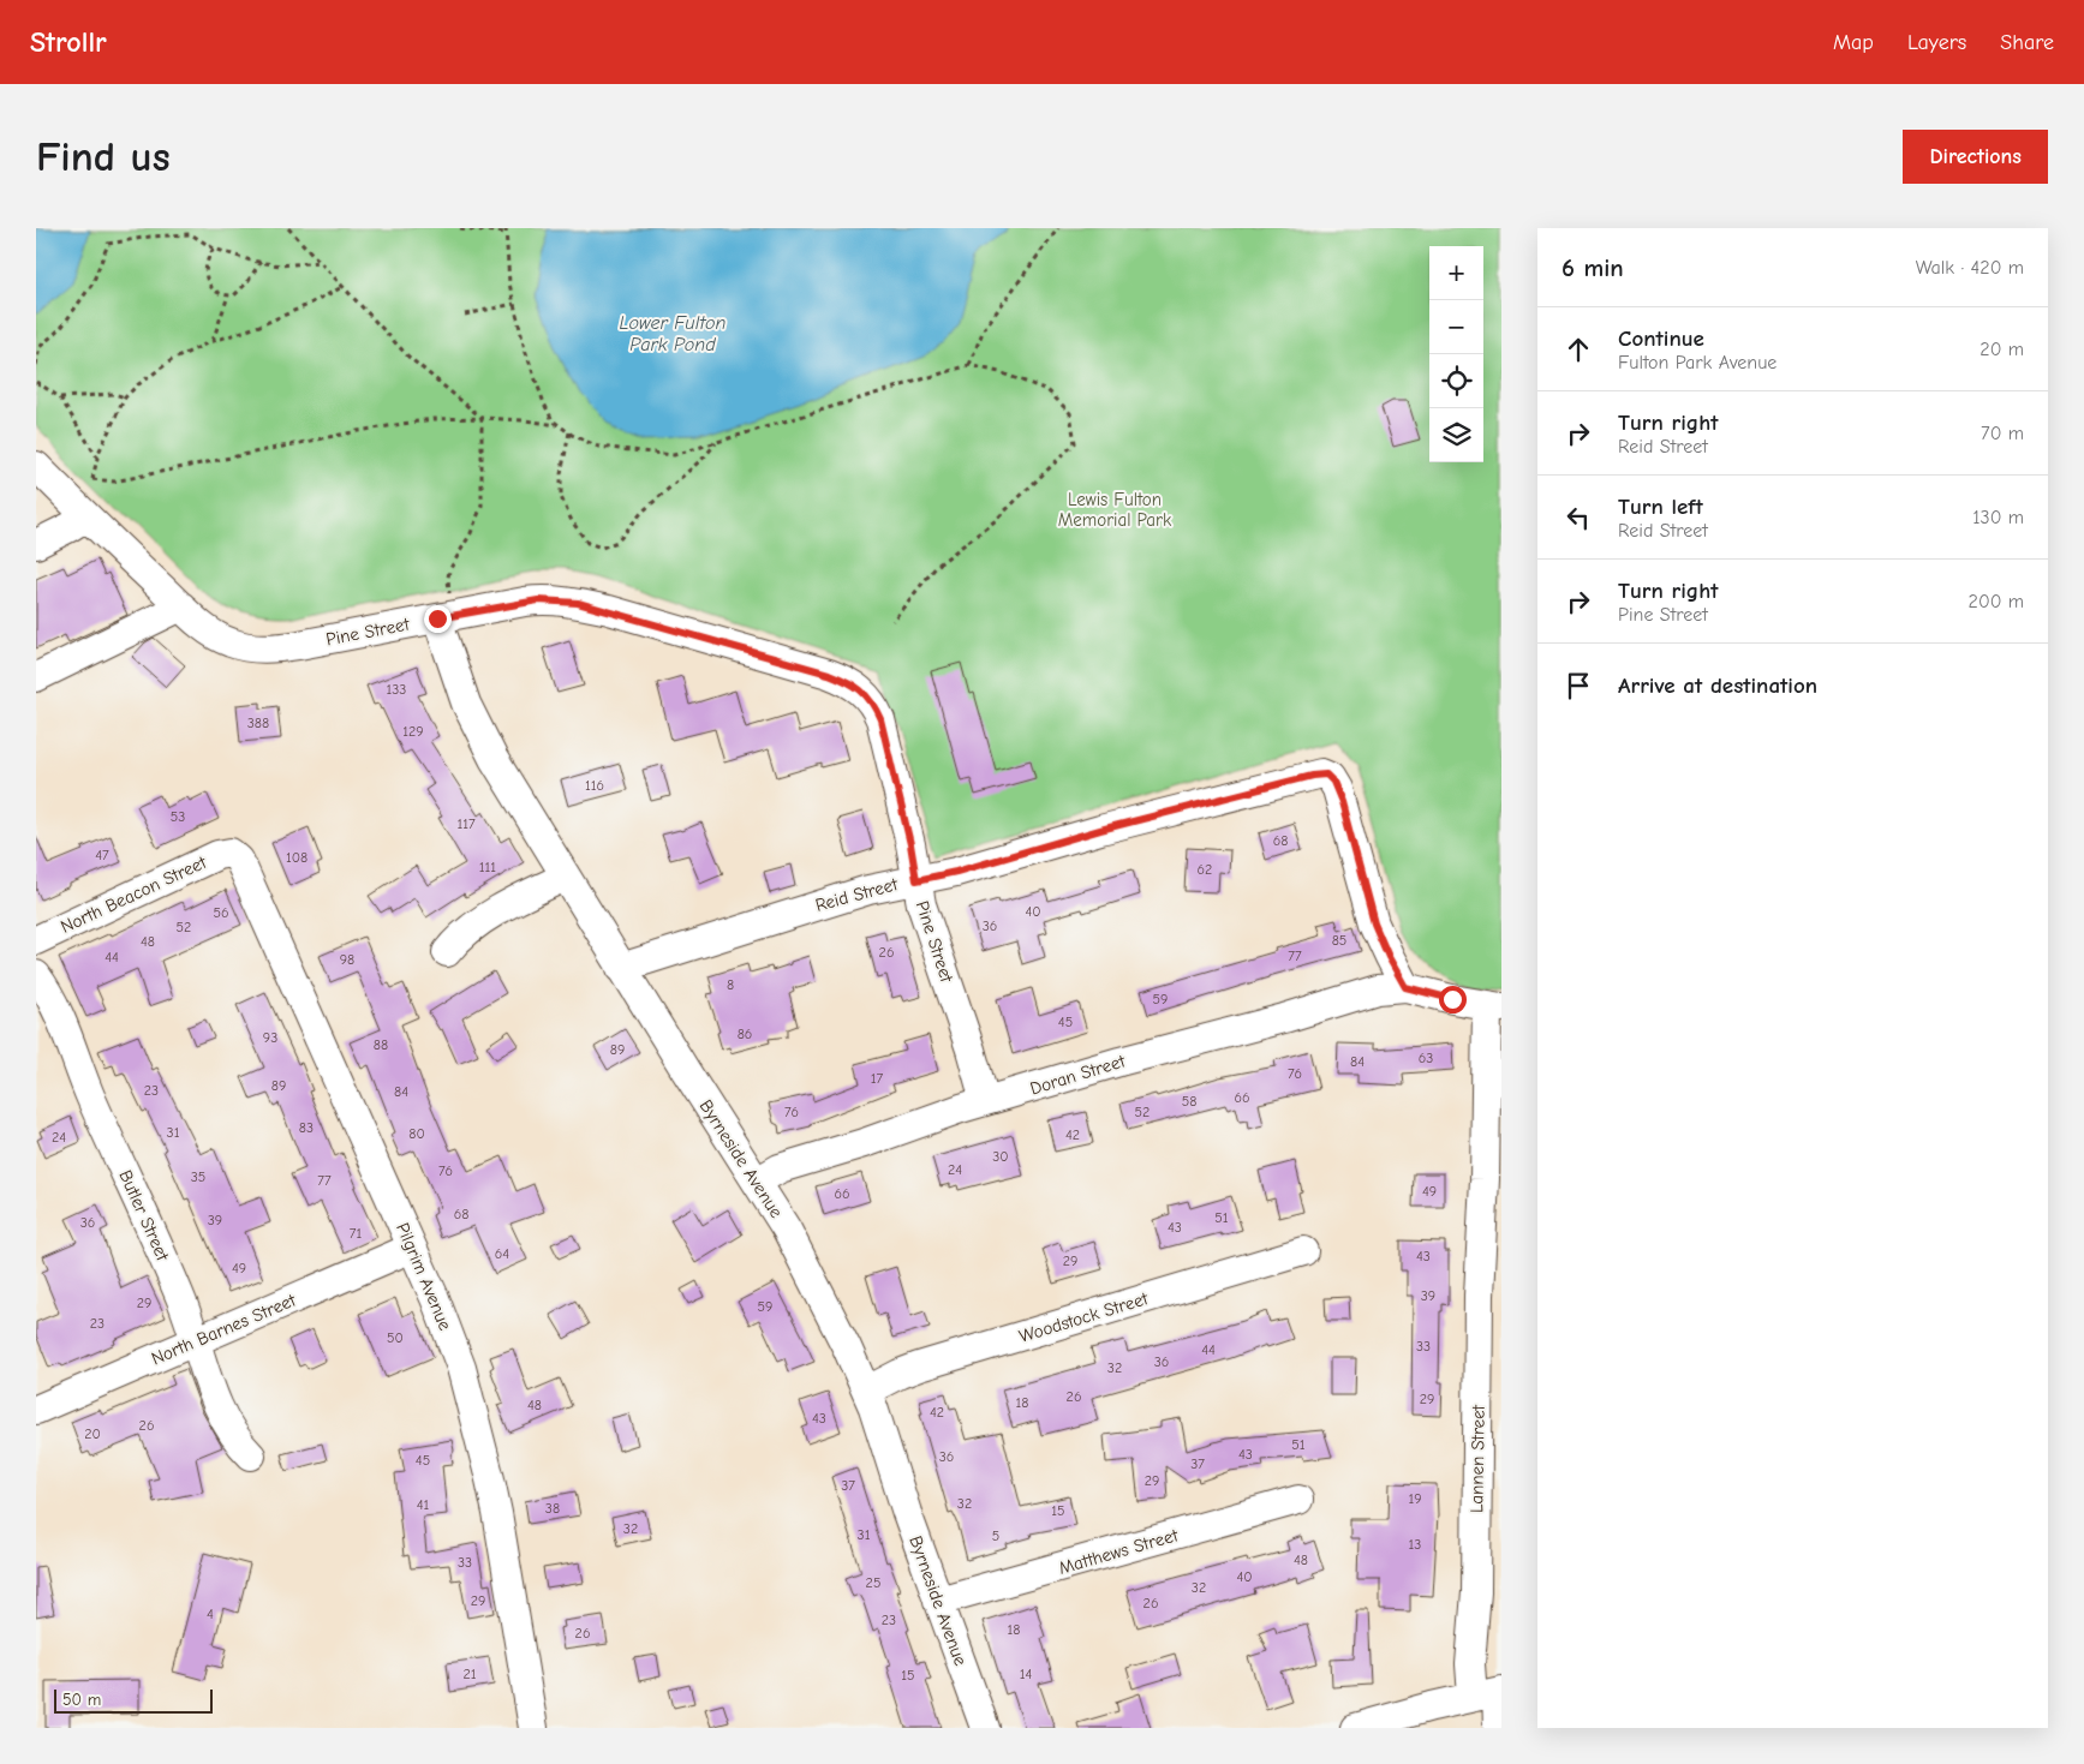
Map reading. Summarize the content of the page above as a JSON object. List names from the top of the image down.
{
  "streets": {
    "street": [
      "Pine Street",
      "North Beacon Street",
      "Reid Street",
      "Doran Street",
      "Byrneside Avenue",
      "Butler Street",
      "Pilgrim Avenue",
      "Woodstock Street",
      "North Barnes Street",
      "Lannen Street",
      "Matthews Street"
    ]
  },
  "crossings": [
    ["Pine Street", "Reid Street"],
    ["Pine Street", "Doran Street"],
    ["Pine Street", "Byrneside Avenue"],
    ["North Beacon Street", "Pilgrim Avenue"],
    ["Reid Street", "Doran Street"],
    ["Reid Street", "Byrneside Avenue"],
    ["Doran Street", "Byrneside Avenue"],
    ["Doran Street", "Lannen Street"],
    ["Byrneside Avenue", "Woodstock Street"],
    ["Byrneside Avenue", "Matthews Street"],
    ["Butler Street", "North Barnes Street"],
    ["Pilgrim Avenue", "North Barnes Street"]
  ],
  "water": ["Lower Fulton Park Pond"],
  "parks": ["Lewis Fulton Memorial Park"],
  "house_numbers": [
    "133",
    "388",
    "129",
    "116",
    "53",
    "117",
    "68",
    "47",
    "108",
    "111",
    "62",
    "40",
    "56",
    "36",
    "52",
    "85",
    "48",
    "26",
    "77",
    "44",
    "98",
    "8",
    "59",
    "45",
    "86",
    "93",
    "88",
    "89",
    "63",
    "84",
    "76",
    "17",
    "89",
    "23",
    "84",
    "66",
    "58",
    "76",
    "52",
    "83",
    "31",
    "80",
    "42",
    "24",
    "30",
    "24",
    "76",
    "35",
    "77",
    "49",
    "66",
    "68",
    "51",
    "39",
    "36",
    "43",
    "71",
    "64",
    "43",
    "29",
    "49",
    "39",
    "29",
    "59",
    "23",
    "50",
    "33",
    "44",
    "36",
    "32",
    "26",
    "29",
    "18",
    "48",
    "42",
    "43",
    "26",
    "20",
    "51",
    "43",
    "36",
    "45",
    "37",
    "29",
    "37",
    "19",
    "32",
    "41",
    "38",
    "15",
    "32",
    "31",
    "5",
    "13",
    "48",
    "33",
    "40",
    "25",
    "32",
    "29",
    "26",
    "4",
    "23",
    "18",
    "26",
    "21",
    "14",
    "15"
  ],
  "scale_bar": "50 m",
  "page": {
    "header": "Strollr",
    "nav": ["Map", "Layers", "Share"],
    "buttons": "Directions",
    "title": "Find us",
    "heading": ["6 min", "Walk · 420 m"],
    "map_buttons": ["+", "−"],
    "list": [
      ["Continue", "Fulton Park Avenue", "20 m"],
      ["Turn right", "Reid Street", "70 m"],
      ["Turn left", "Reid Street", "130 m"],
      ["Turn right", "Pine Street", "200 m"],
      "Arrive at destination"
    ],
    "scale": "50 m"
  }
}
